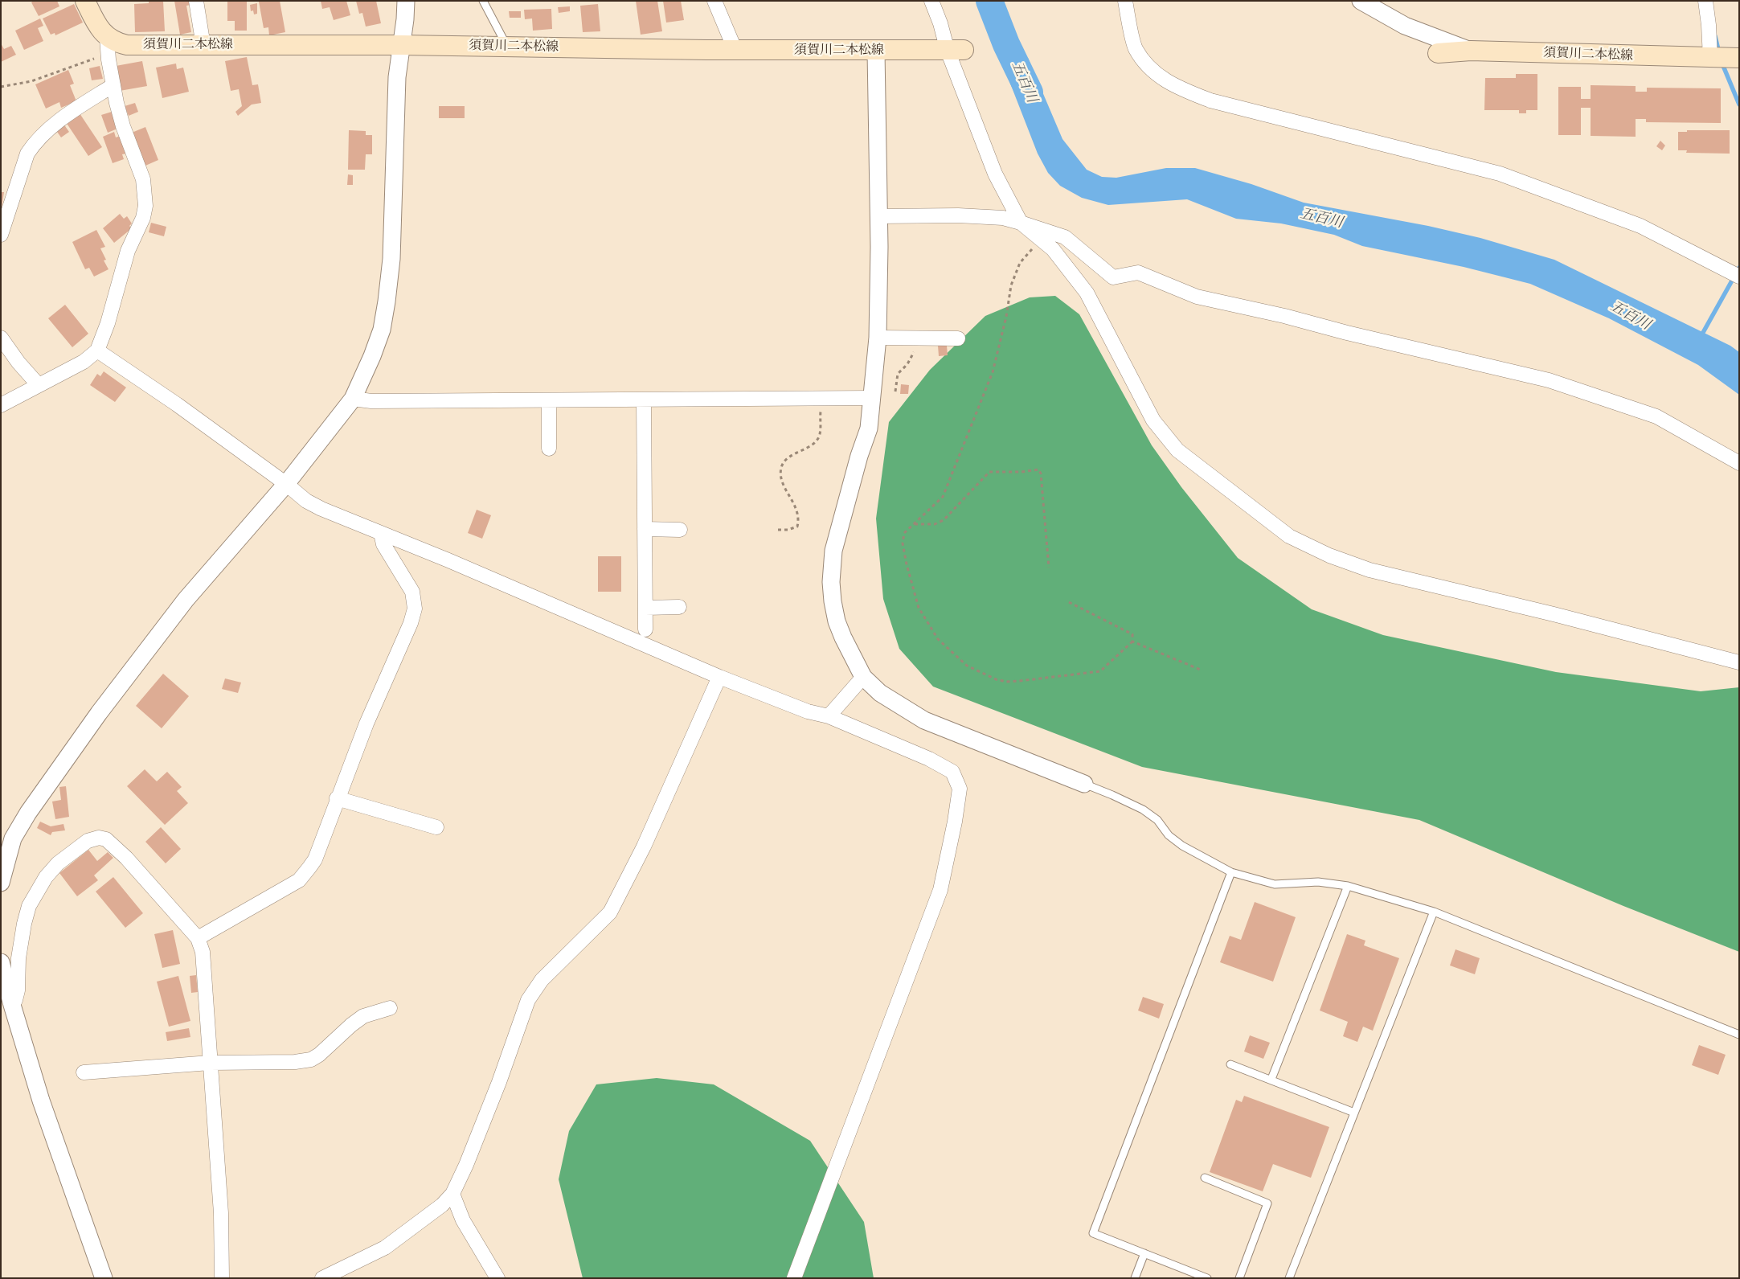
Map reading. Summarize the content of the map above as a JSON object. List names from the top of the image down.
{
  "streets": {
    "main road": ["須賀川二本松線"]
  },
  "water": ["五百川"]
}
